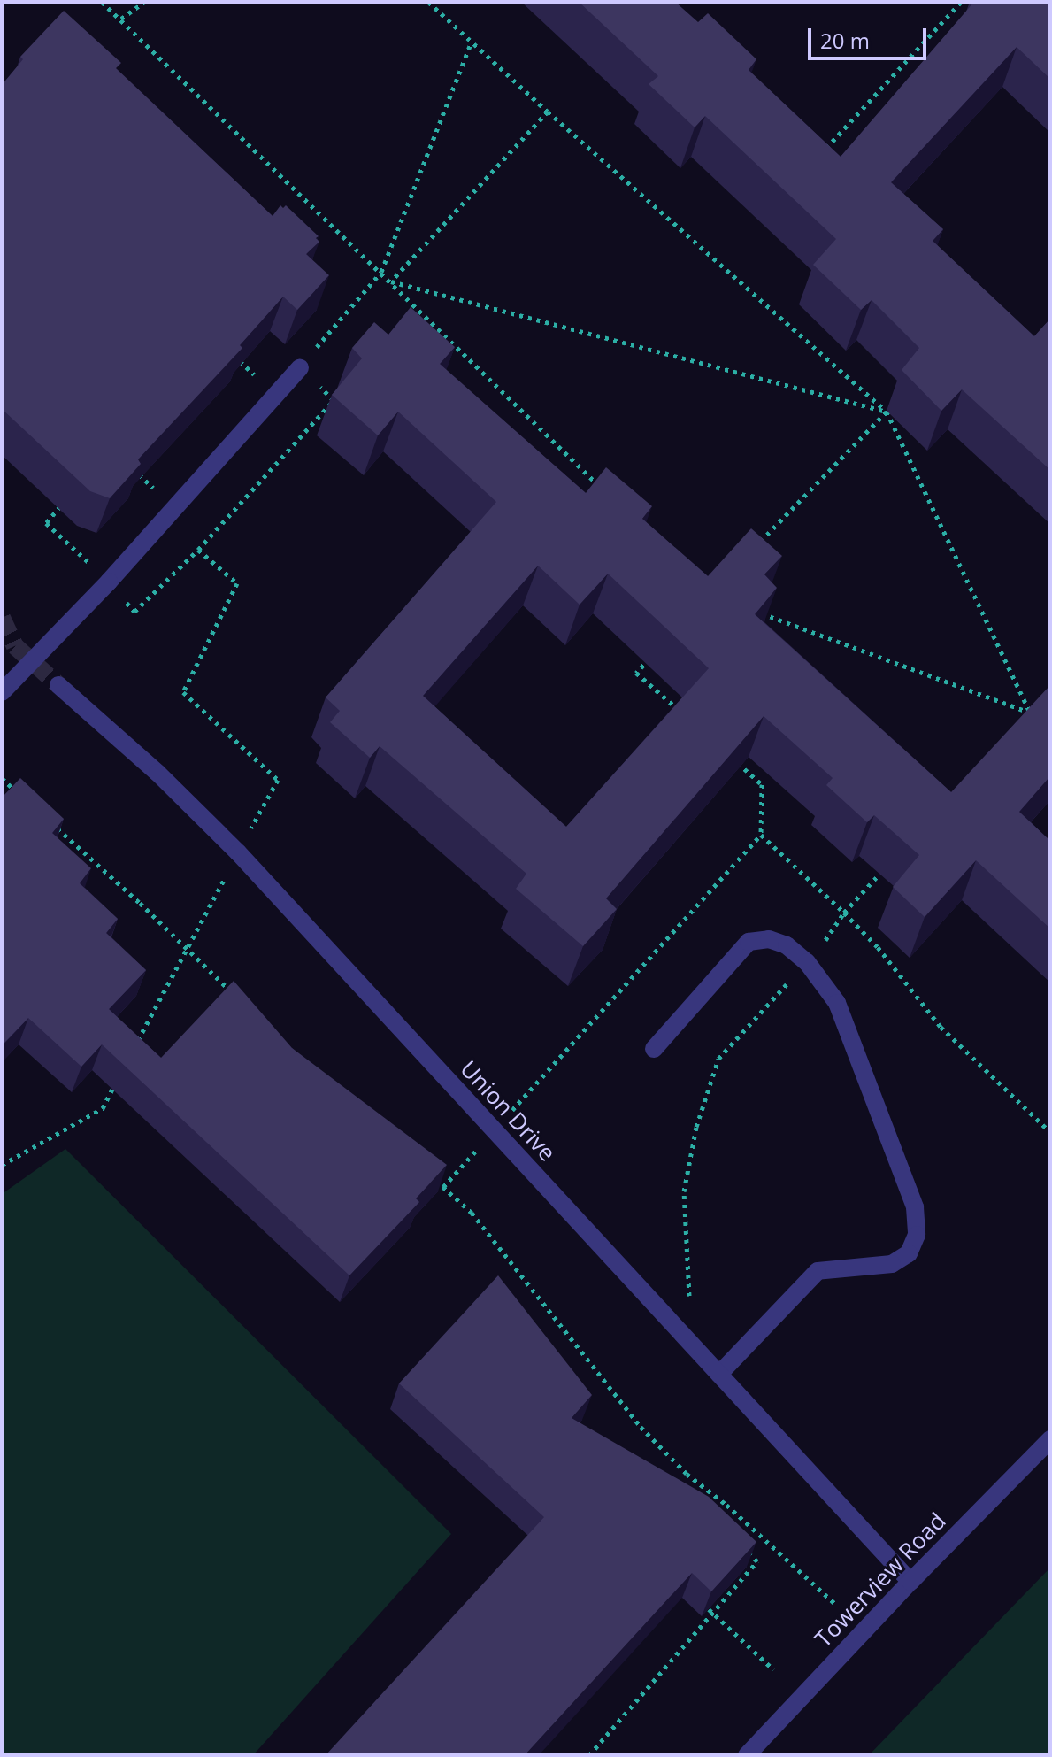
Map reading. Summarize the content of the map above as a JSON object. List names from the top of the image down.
{
  "streets": {
    "street": ["Union Drive", "Towerview Road"]
  },
  "crossings": [
    ["Union Drive", "Towerview Road"]
  ],
  "scale_bar": "20 m"
}
